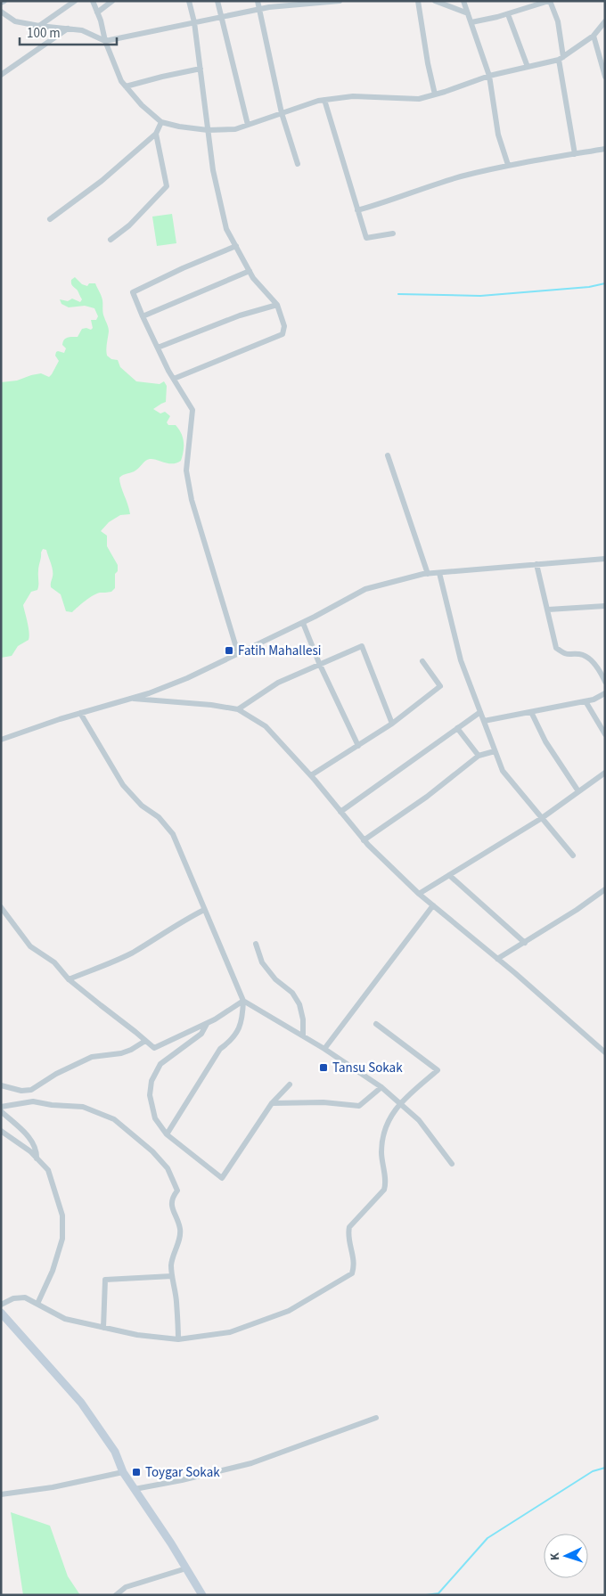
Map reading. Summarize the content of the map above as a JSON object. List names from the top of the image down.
{
  "places": {
    "transit": ["Fatih Mahallesi", "Tansu Sokak", "Toygar Sokak"]
  },
  "scale_bar": "100 m",
  "north": "left"
}
